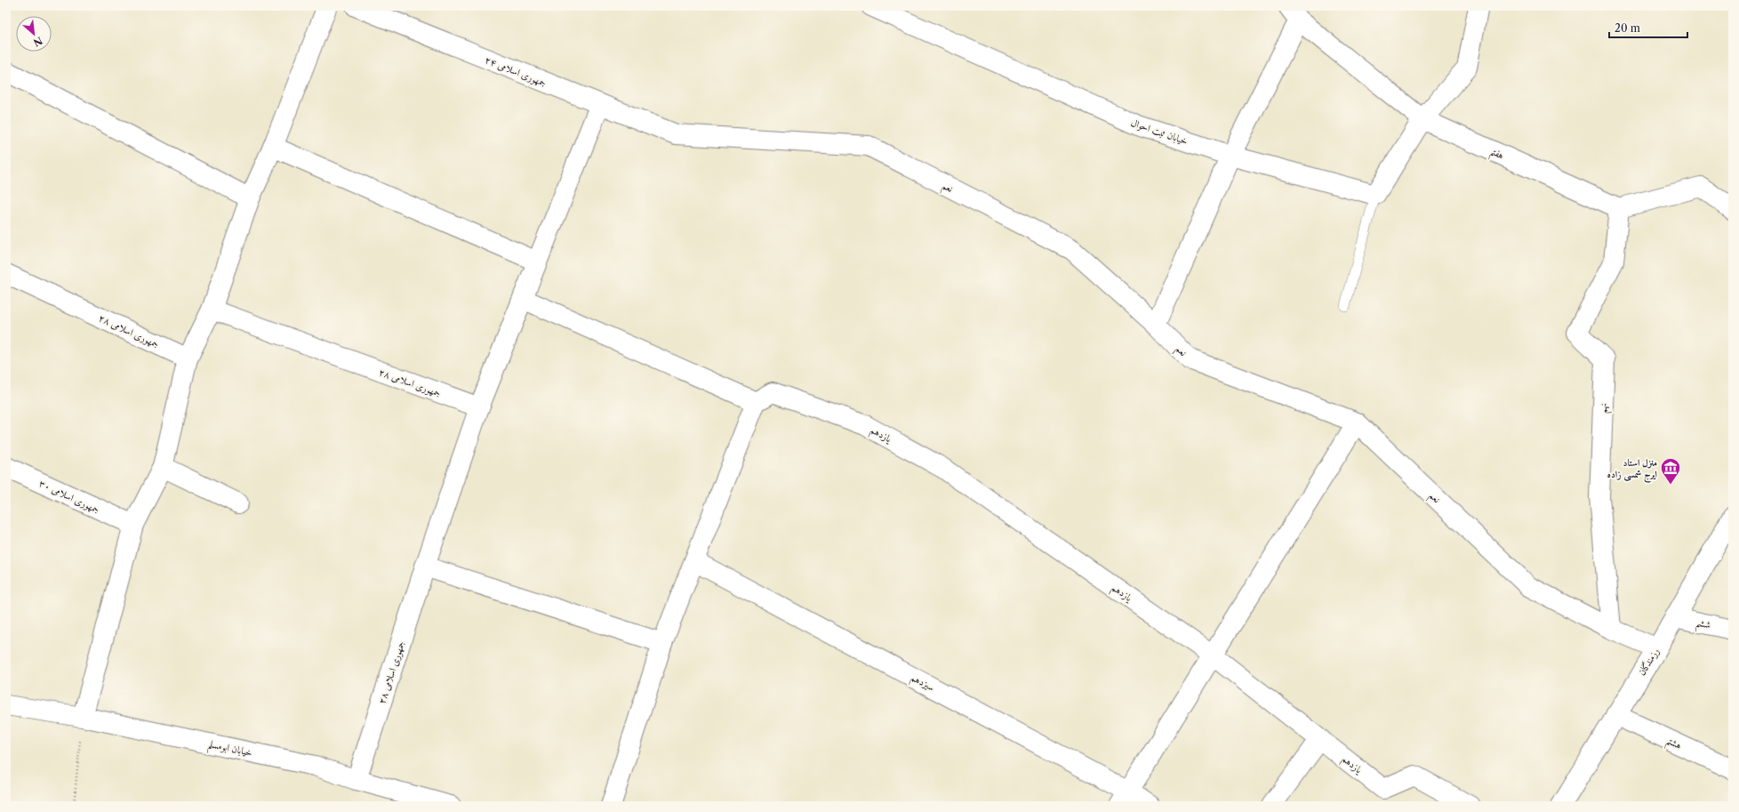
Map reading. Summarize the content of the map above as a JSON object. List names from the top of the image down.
{
  "streets": {
    "street": [
      "جمهوری اسلامی ۲۴",
      "خیابان ثبت احوال",
      "هفتم",
      "نعم",
      "جمهوری اسلامی ۲۸",
      "نهم",
      "یازدهم",
      "جمهوری اسلامی ۳۰",
      "ششم",
      "رزمندگان",
      "سیزدهم",
      "هشتم",
      "خیابان ابومسلم"
    ]
  },
  "crossings": [
    ["جمهوری اسلامی ۲۴", "نعم"],
    ["هفتم", "نهم"],
    ["نعم", "نهم"],
    ["نعم", "رزمندگان"],
    ["جمهوری اسلامی ۲۸", "خیابان ابومسلم"],
    ["ششم", "رزمندگان"],
    ["رزمندگان", "هشتم"]
  ],
  "places": {
    "museum": ["منزل استاد ایرج شمسى زاده"]
  },
  "scale_bar": "20 m",
  "north": "bottom right"
}
